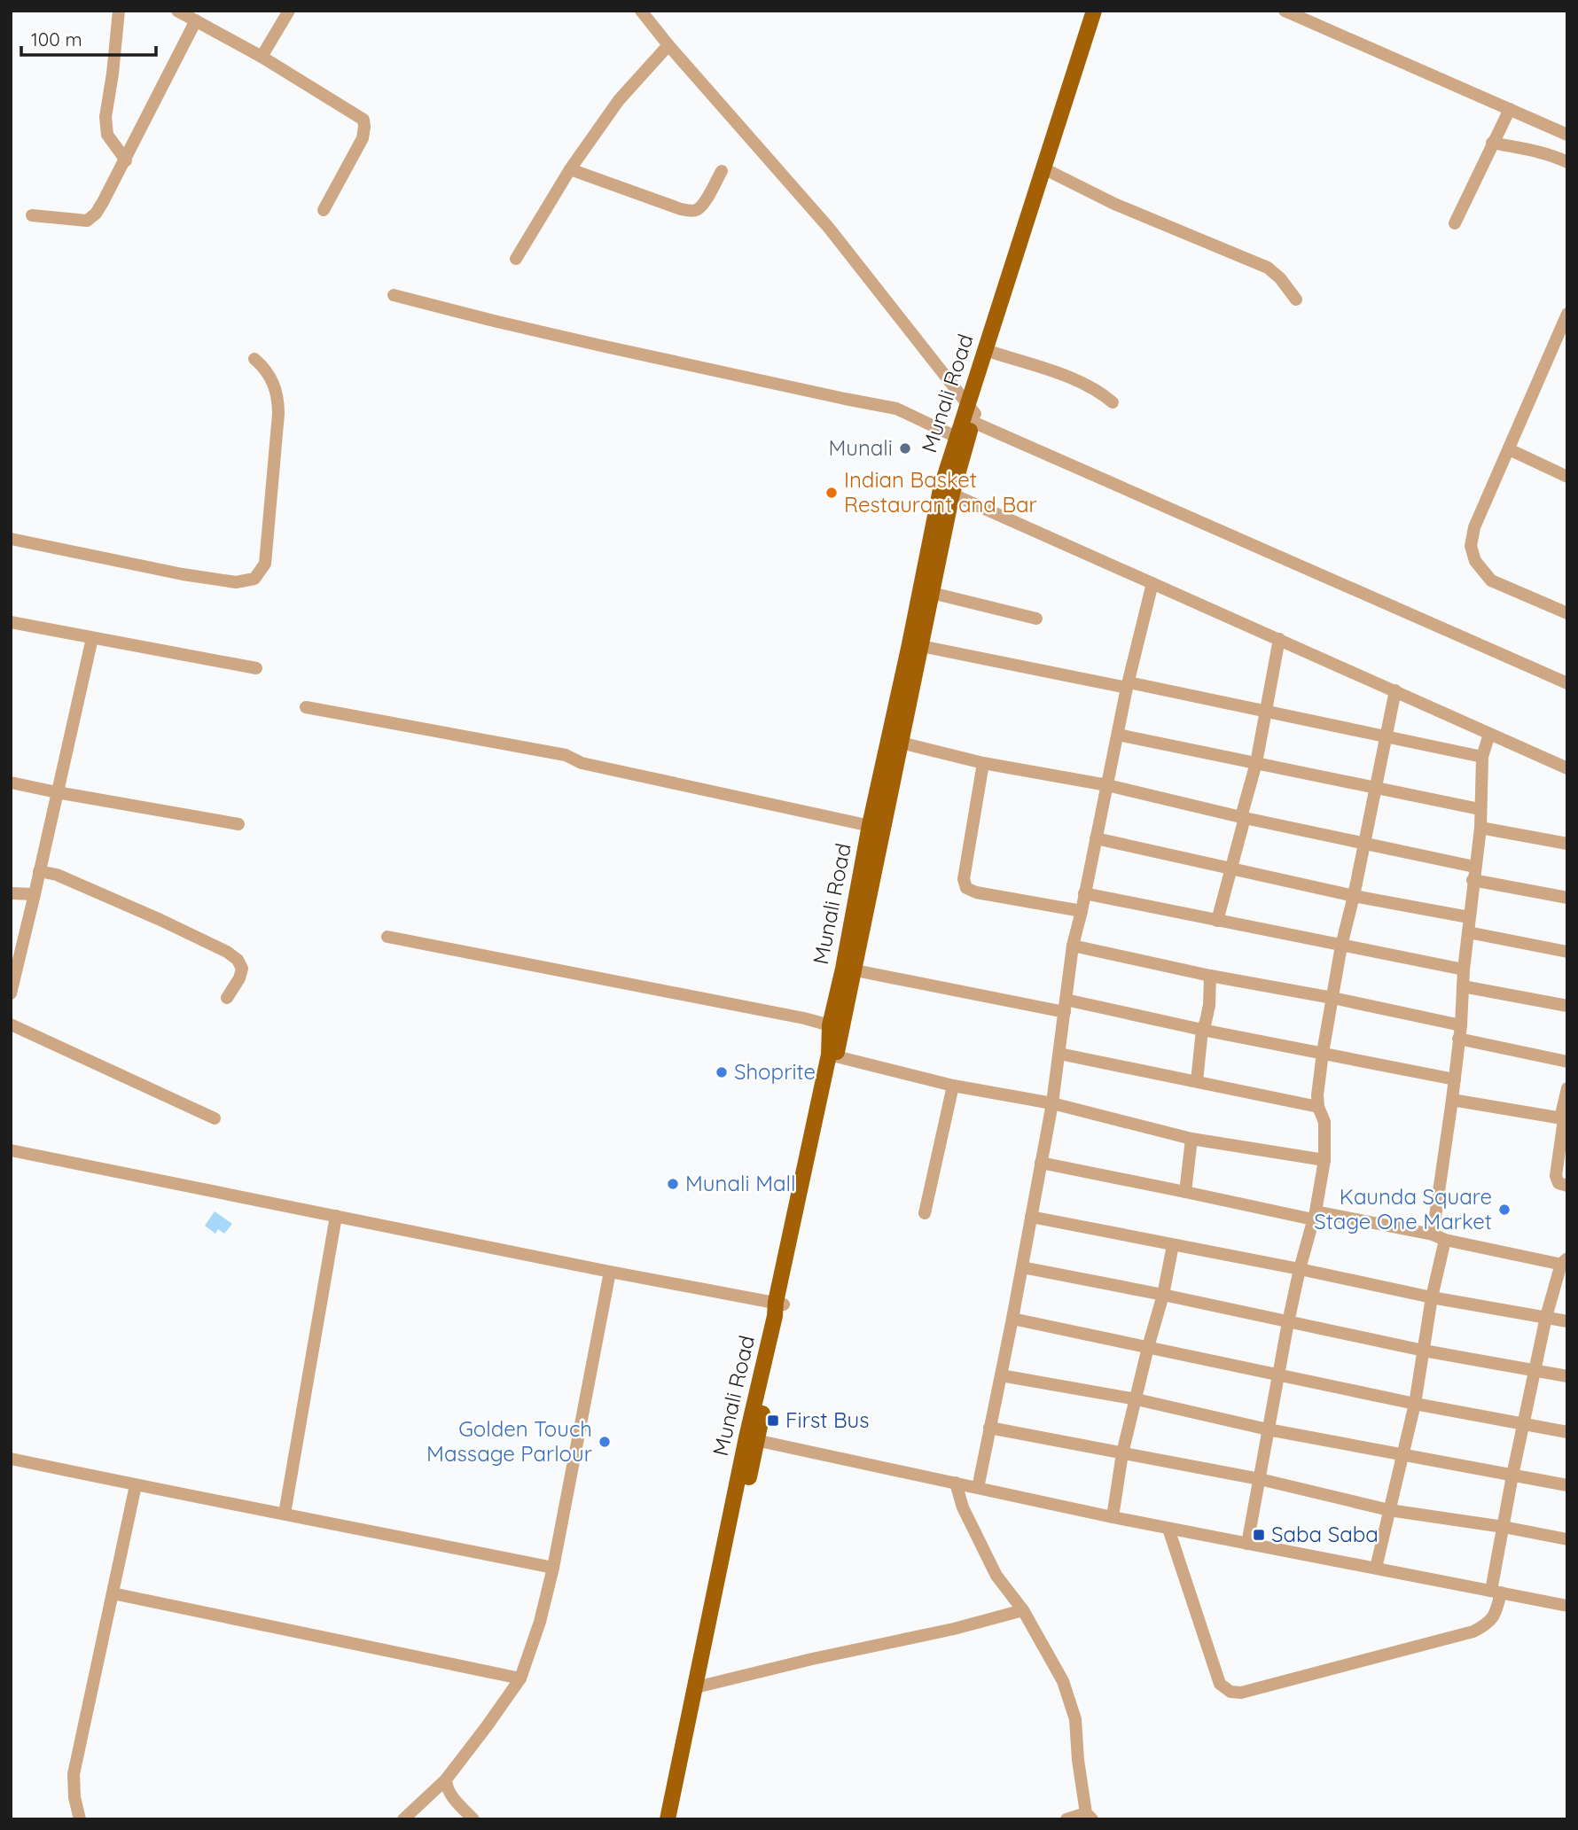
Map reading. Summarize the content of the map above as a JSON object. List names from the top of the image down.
{
  "streets": {
    "main road": ["Munali Road"]
  },
  "places": {
    "other": [
      "Munali",
      "Indian Basket Restaurant and Bar",
      "Shoprite",
      "Munali Mall",
      "Kaunda Square Stage One Market",
      "Golden Touch Massage Parlour"
    ],
    "transit": ["First Bus", "Saba Saba"]
  },
  "scale_bar": "100 m"
}
